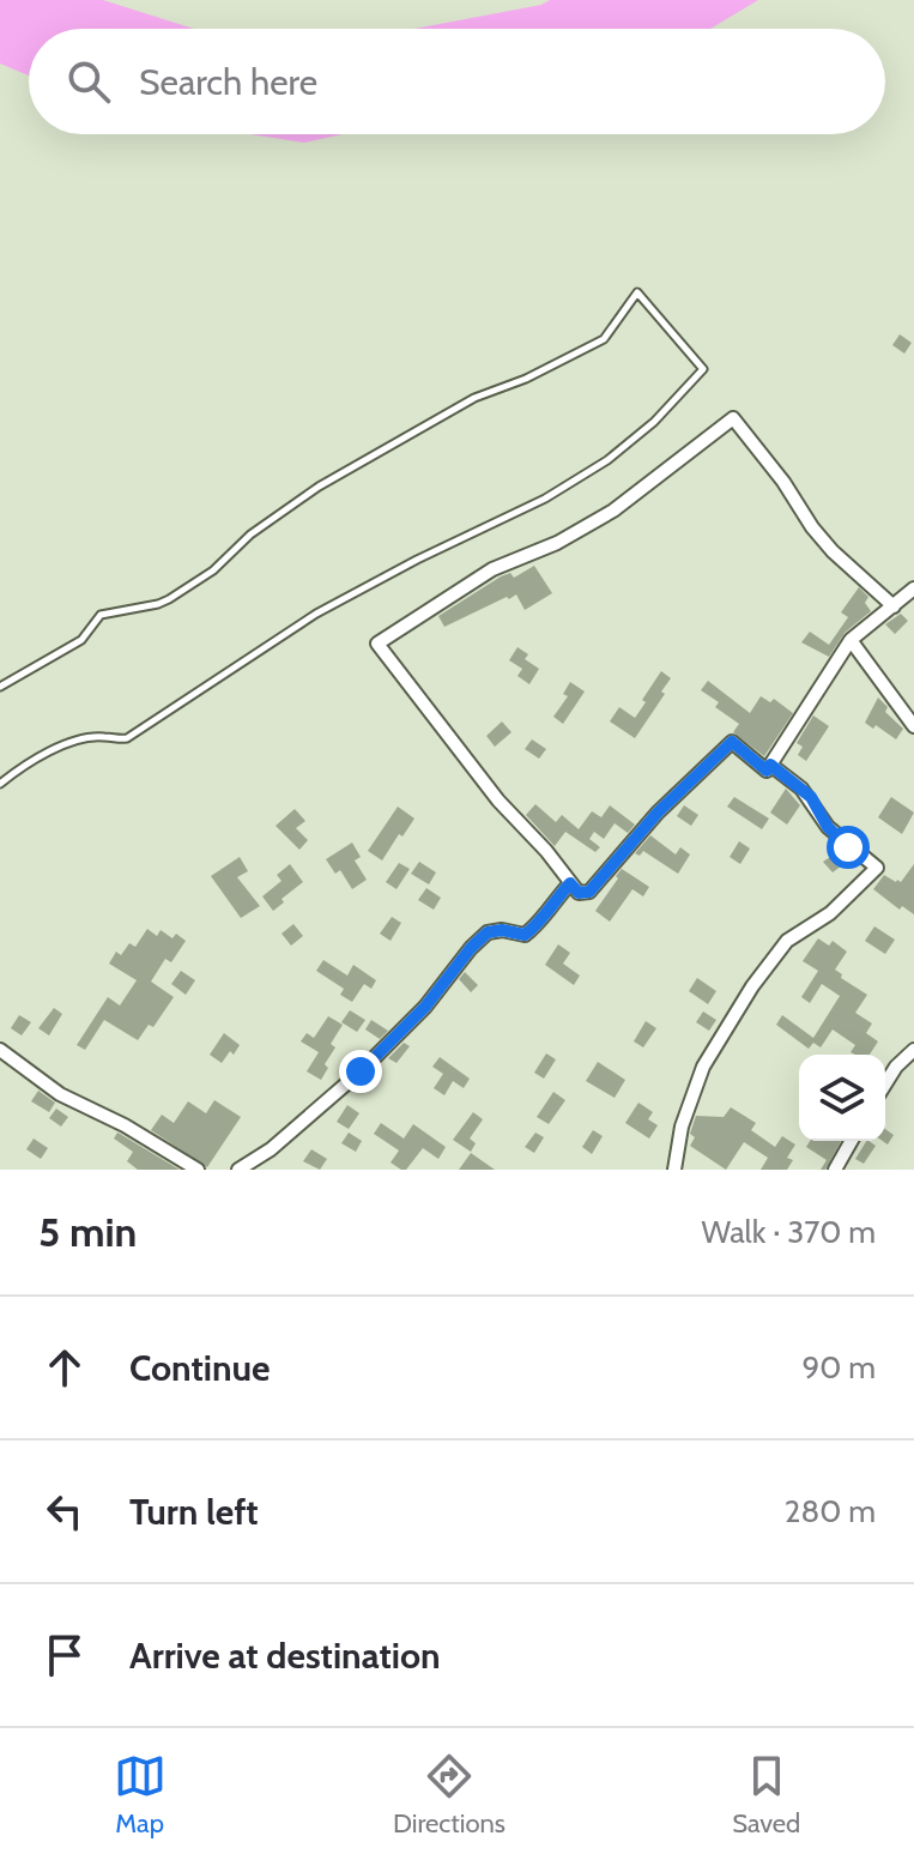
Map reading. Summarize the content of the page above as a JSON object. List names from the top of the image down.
{
  "page": {
    "search": "Search here",
    "heading": ["5 min", "Walk · 370 m"],
    "list": [
      ["Continue", "90 m"],
      ["Turn left", "280 m"],
      "Arrive at destination"
    ],
    "nav": ["Map", "Directions", "Saved"]
  }
}
